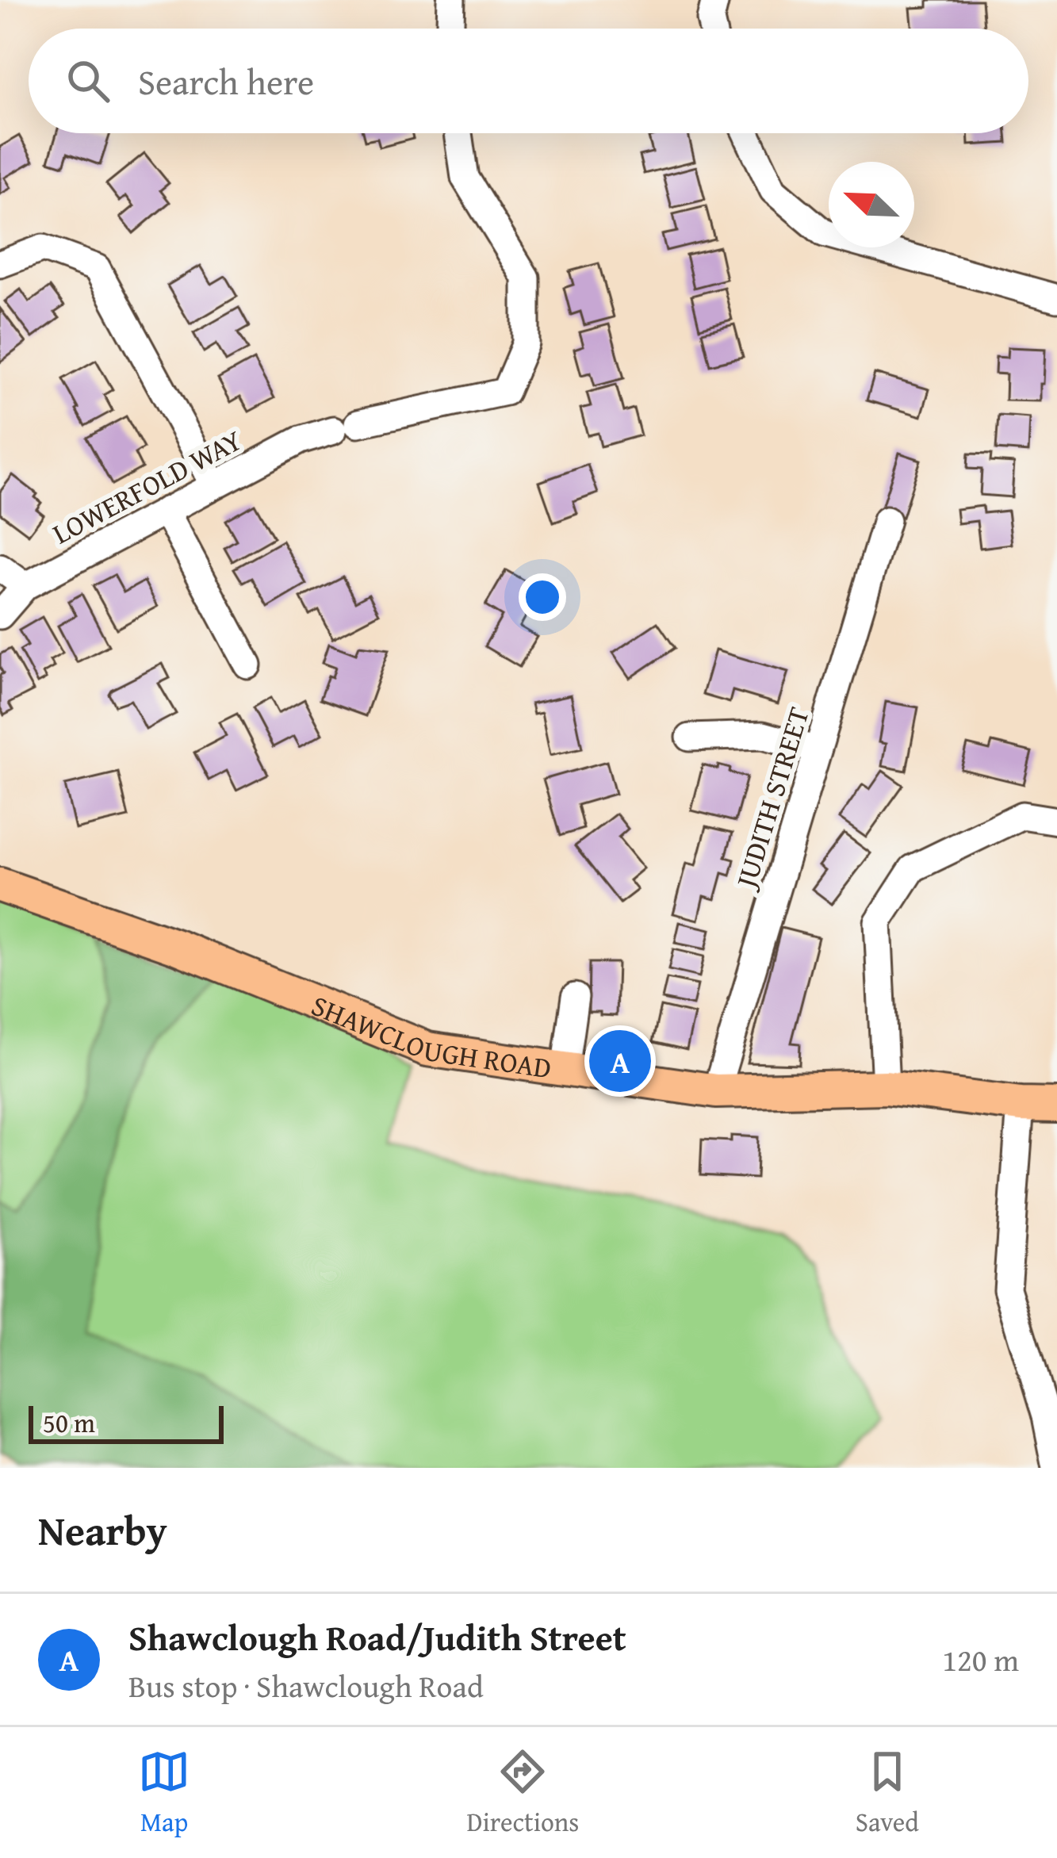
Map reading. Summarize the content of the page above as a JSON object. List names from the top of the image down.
{
  "streets": {
    "main road": ["SHAWCLOUGH ROAD"],
    "street": ["LOWERFOLD WAY", "JUDITH STREET"]
  },
  "crossings": [
    ["JUDITH STREET", "SHAWCLOUGH ROAD"]
  ],
  "scale_bar": "50 m",
  "north": "top left",
  "page": {
    "search": "Search here",
    "pins": "A",
    "scale": "50 m",
    "heading": "Nearby",
    "list": [
      {
        "mark": "A",
        "name": "Shawclough Road/Judith Street",
        "note": "Bus stop · Shawclough Road",
        "value": "120 m"
      }
    ],
    "nav": ["Map", "Directions", "Saved"]
  }
}
